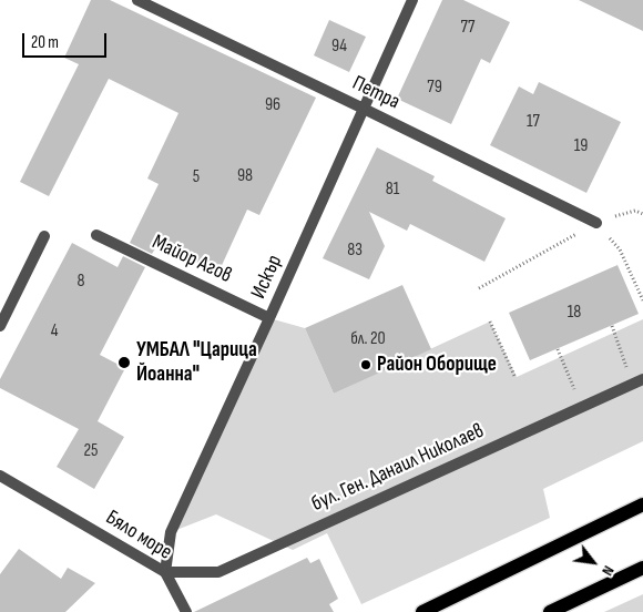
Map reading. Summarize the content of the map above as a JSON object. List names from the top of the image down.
{
  "streets": {
    "street": [
      "Петра",
      "Майор Агов",
      "Искър",
      "бул. Ген. Данаил Николаев",
      "Бяло море"
    ]
  },
  "crossings": [
    ["Петра", "Искър"],
    ["Майор Агов", "Искър"],
    ["Искър", "бул. Ген. Данаил Николаев"],
    ["Искър", "Бяло море"],
    ["бул. Ген. Данаил Николаев", "Бяло море"]
  ],
  "places": ["УМБАЛ \"Царица Йоанна\"", "Район Оборище"],
  "house_numbers": [
    "77",
    "94",
    "79",
    "96",
    "17",
    "19",
    "98",
    "5",
    "81",
    "83",
    "8",
    "18",
    "4",
    "бл. 20",
    "25"
  ],
  "scale_bar": "20 m",
  "north": "bottom right"
}
